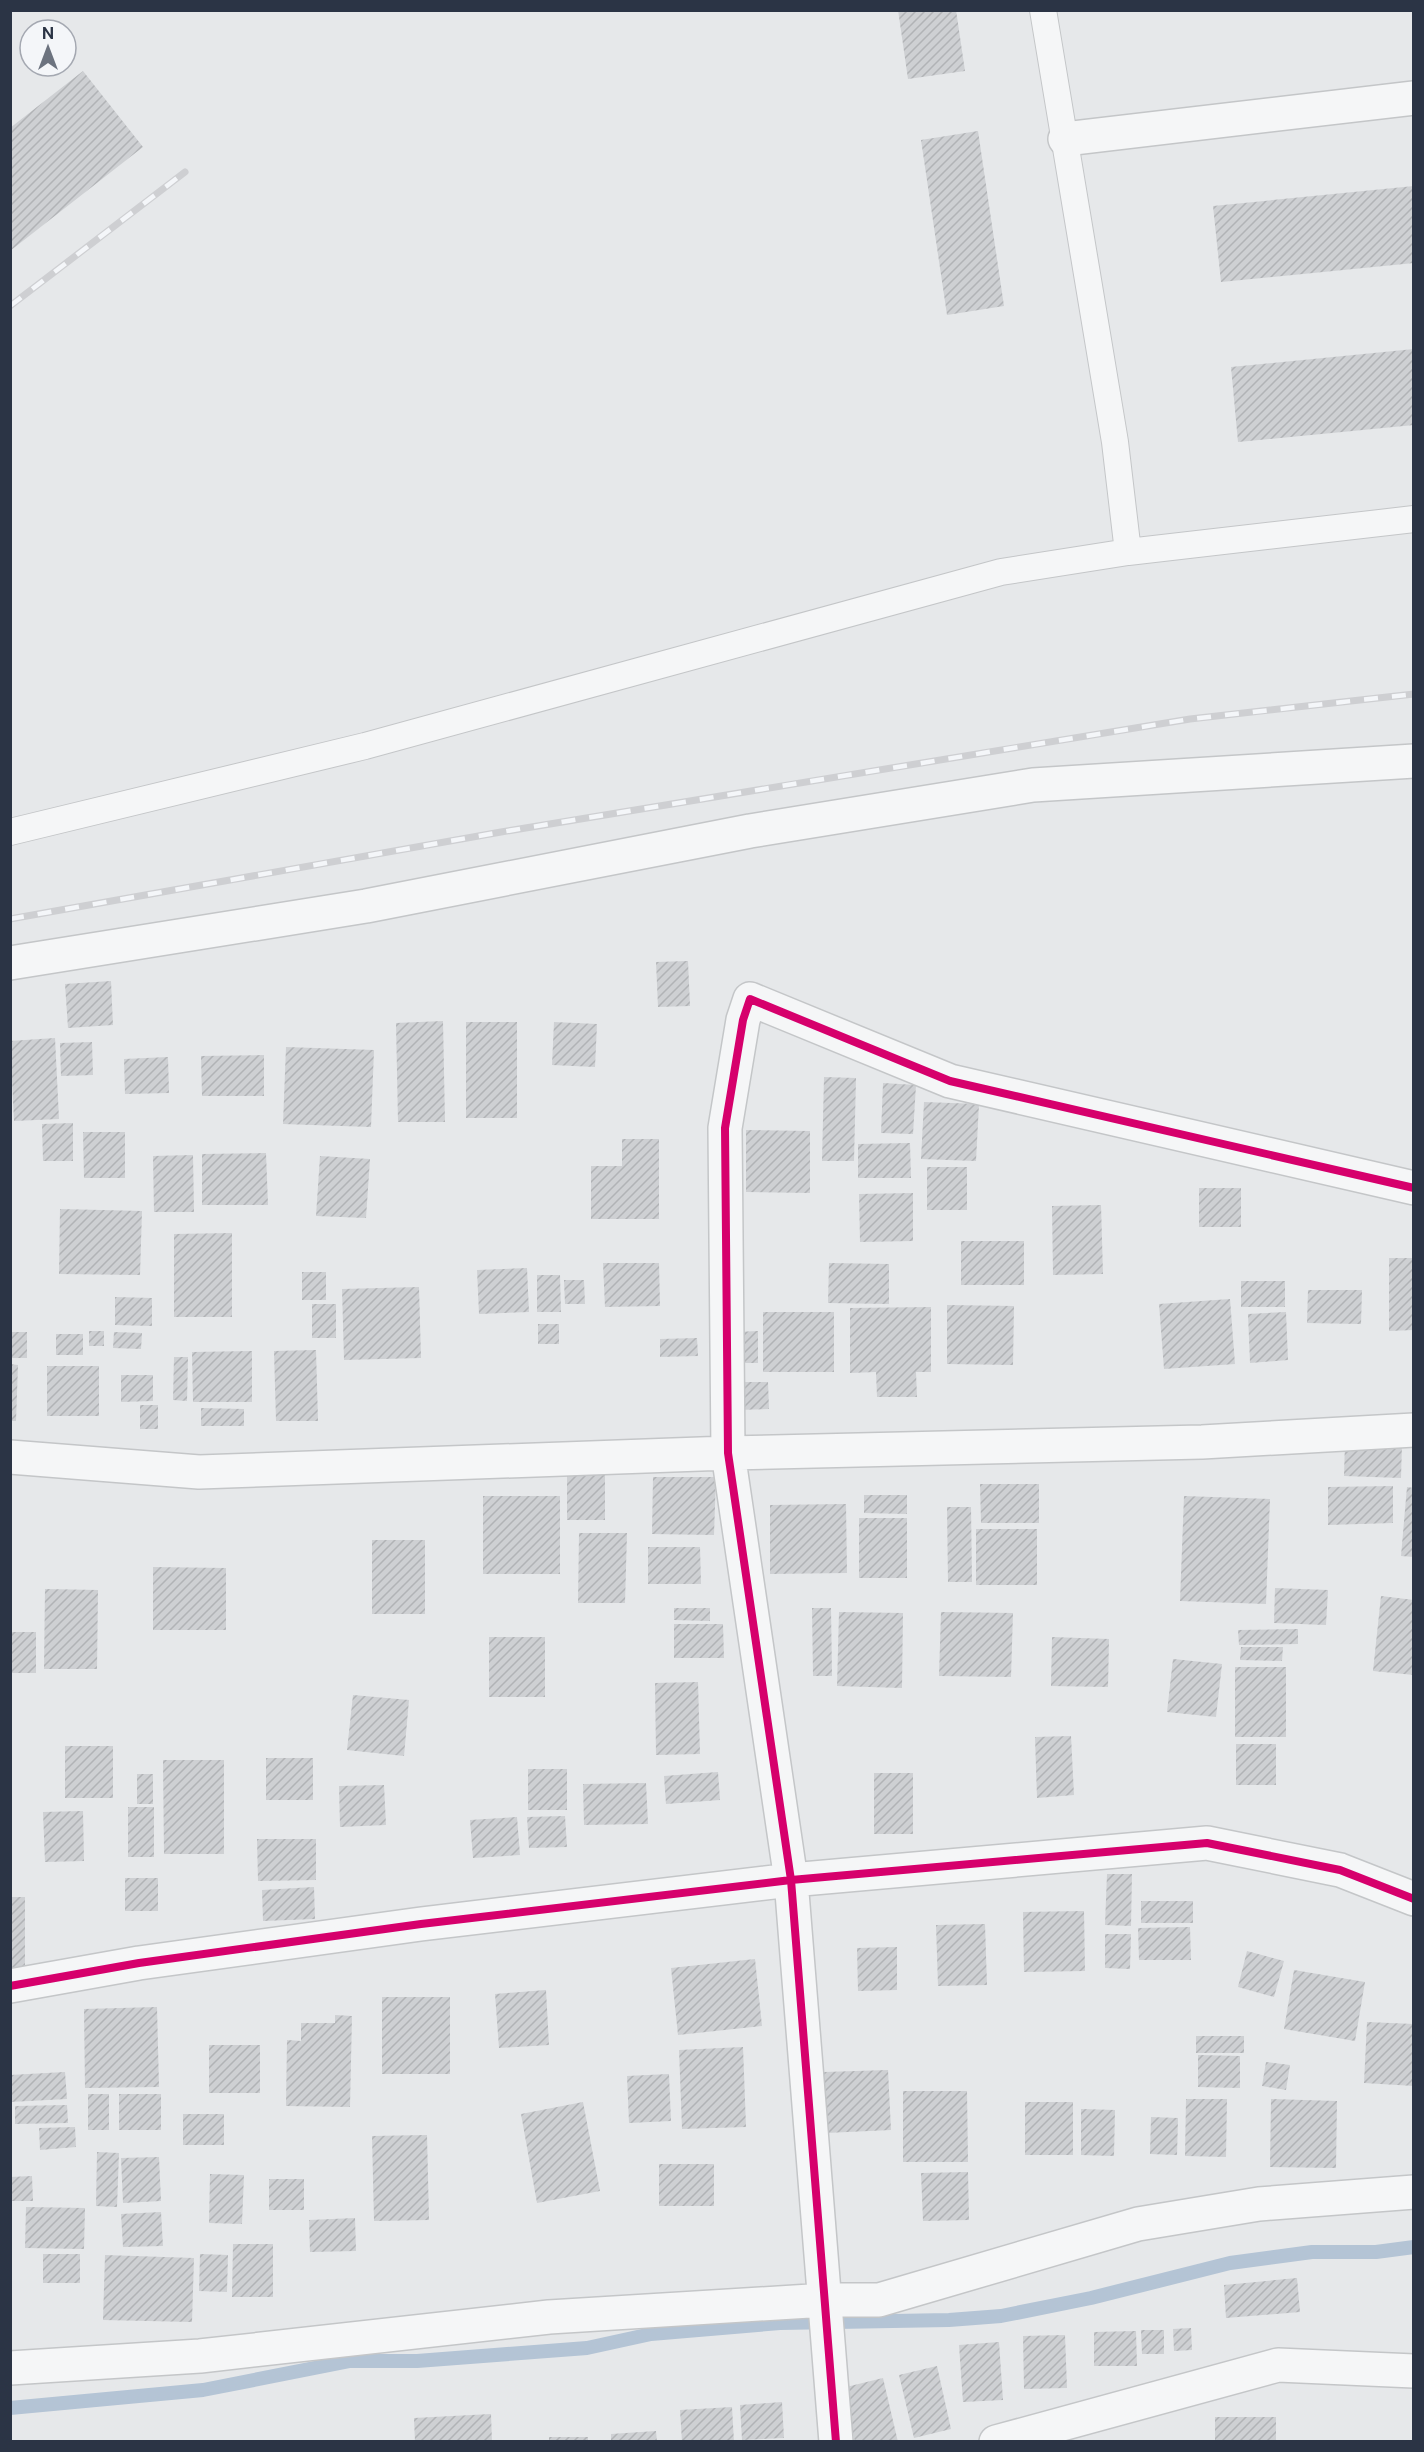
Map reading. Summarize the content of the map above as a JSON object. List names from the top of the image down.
{
  "north": "top"
}
